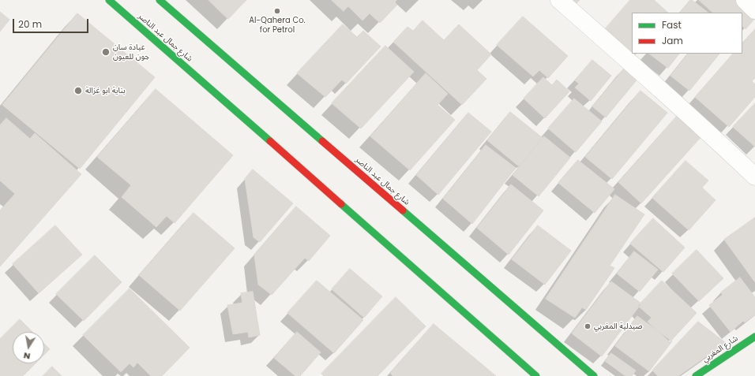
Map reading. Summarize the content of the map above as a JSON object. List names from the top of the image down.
{
  "streets": {
    "main road": ["شارع جمال عبد الناصر", "شارع المغربي"]
  },
  "places": [
    "Al-Qahera Co. for Petrol",
    "عيادة سان جون للعيون",
    "بناية ابو غزالة",
    "صيدلية المغربي"
  ],
  "legend": ["Fast", "Jam"],
  "scale_bar": "20 m",
  "north": "bottom"
}
